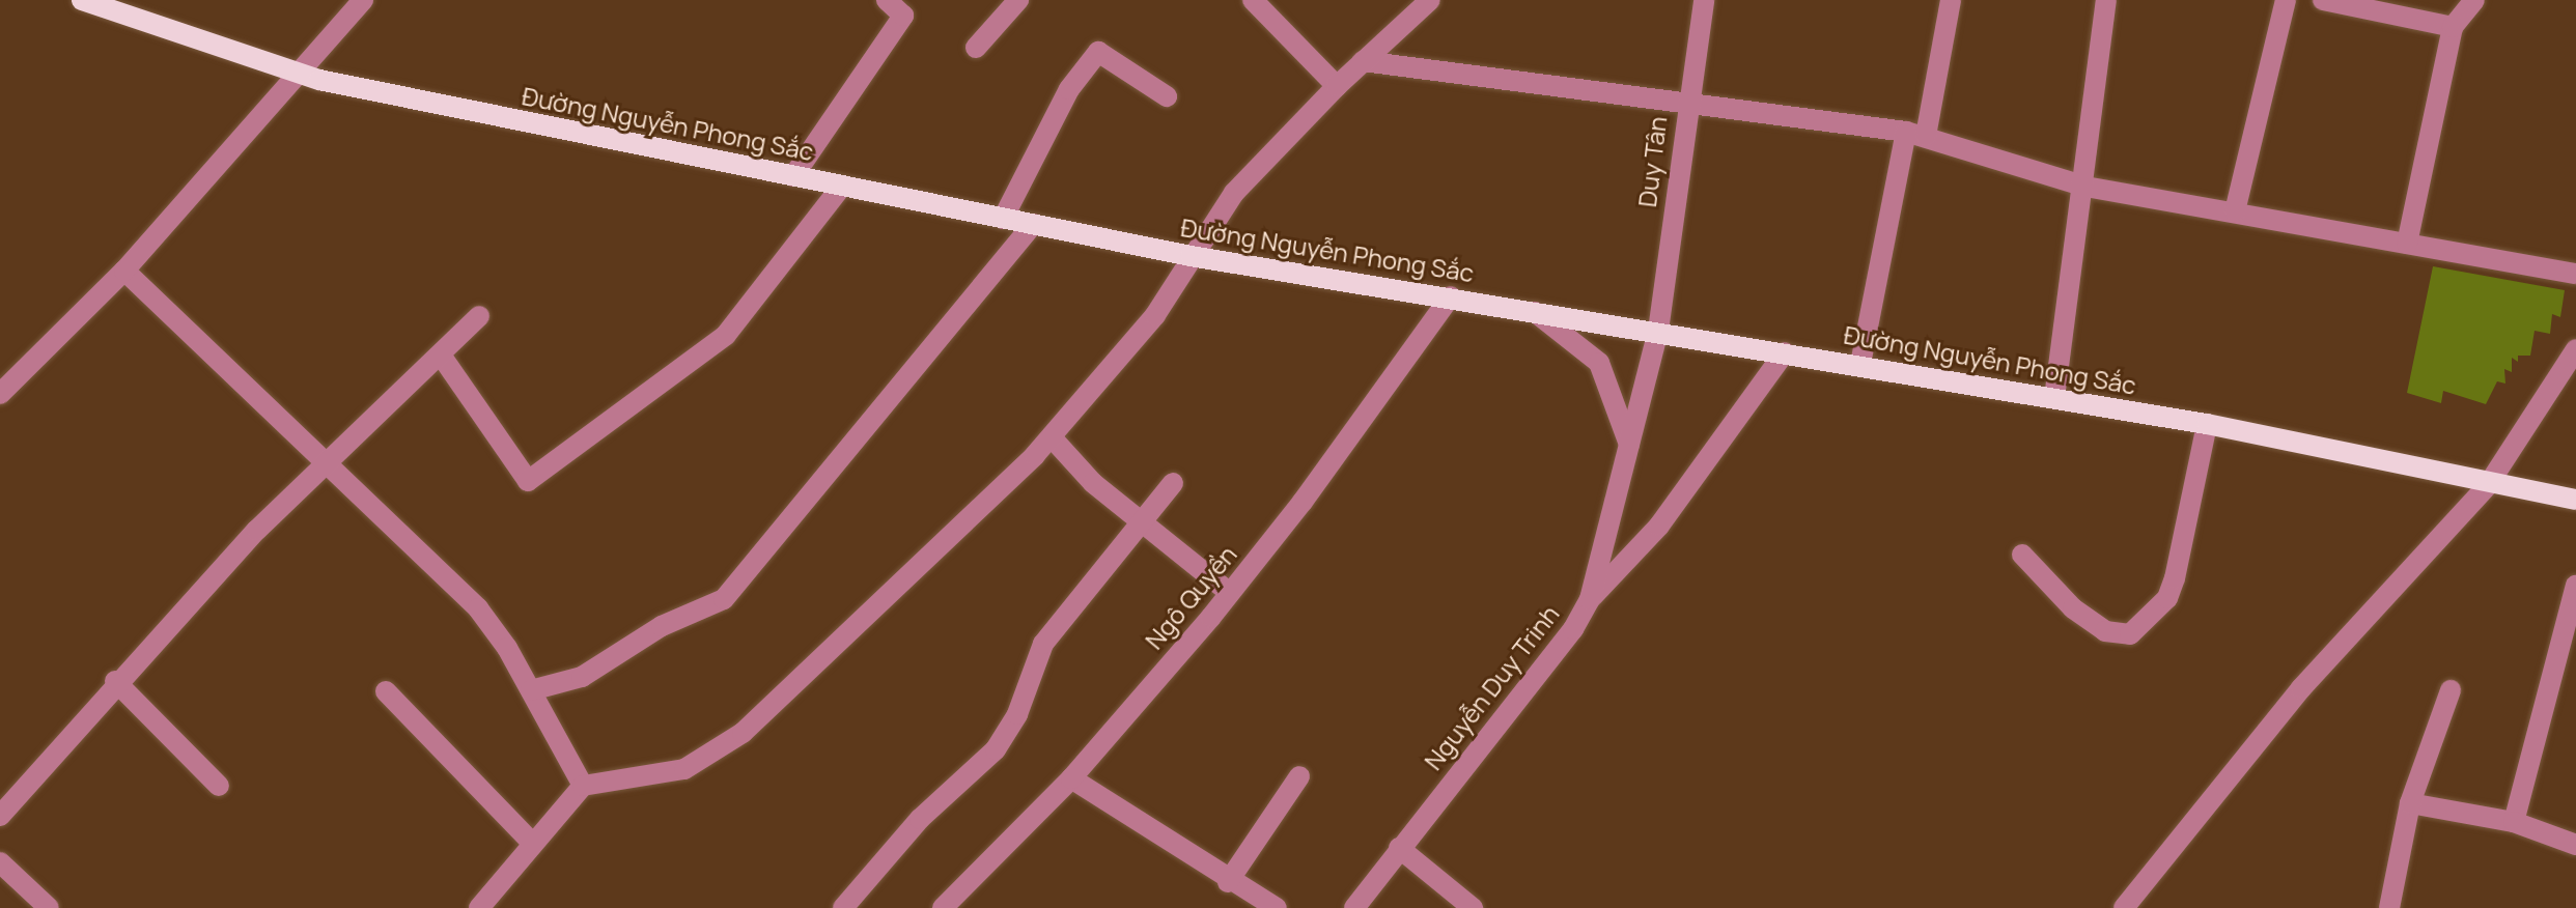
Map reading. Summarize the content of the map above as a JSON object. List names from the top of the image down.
{
  "streets": {
    "main road": ["Đường Nguyễn Phong Sắc"],
    "street": ["Duy Tân", "Ngô Quyền", "Nguyễn Duy Trinh"]
  },
  "crossings": [
    ["Đường Nguyễn Phong Sắc", "Duy Tân"],
    ["Đường Nguyễn Phong Sắc", "Ngô Quyền"],
    ["Đường Nguyễn Phong Sắc", "Nguyễn Duy Trinh"],
    ["Duy Tân", "Nguyễn Duy Trinh"]
  ]
}
